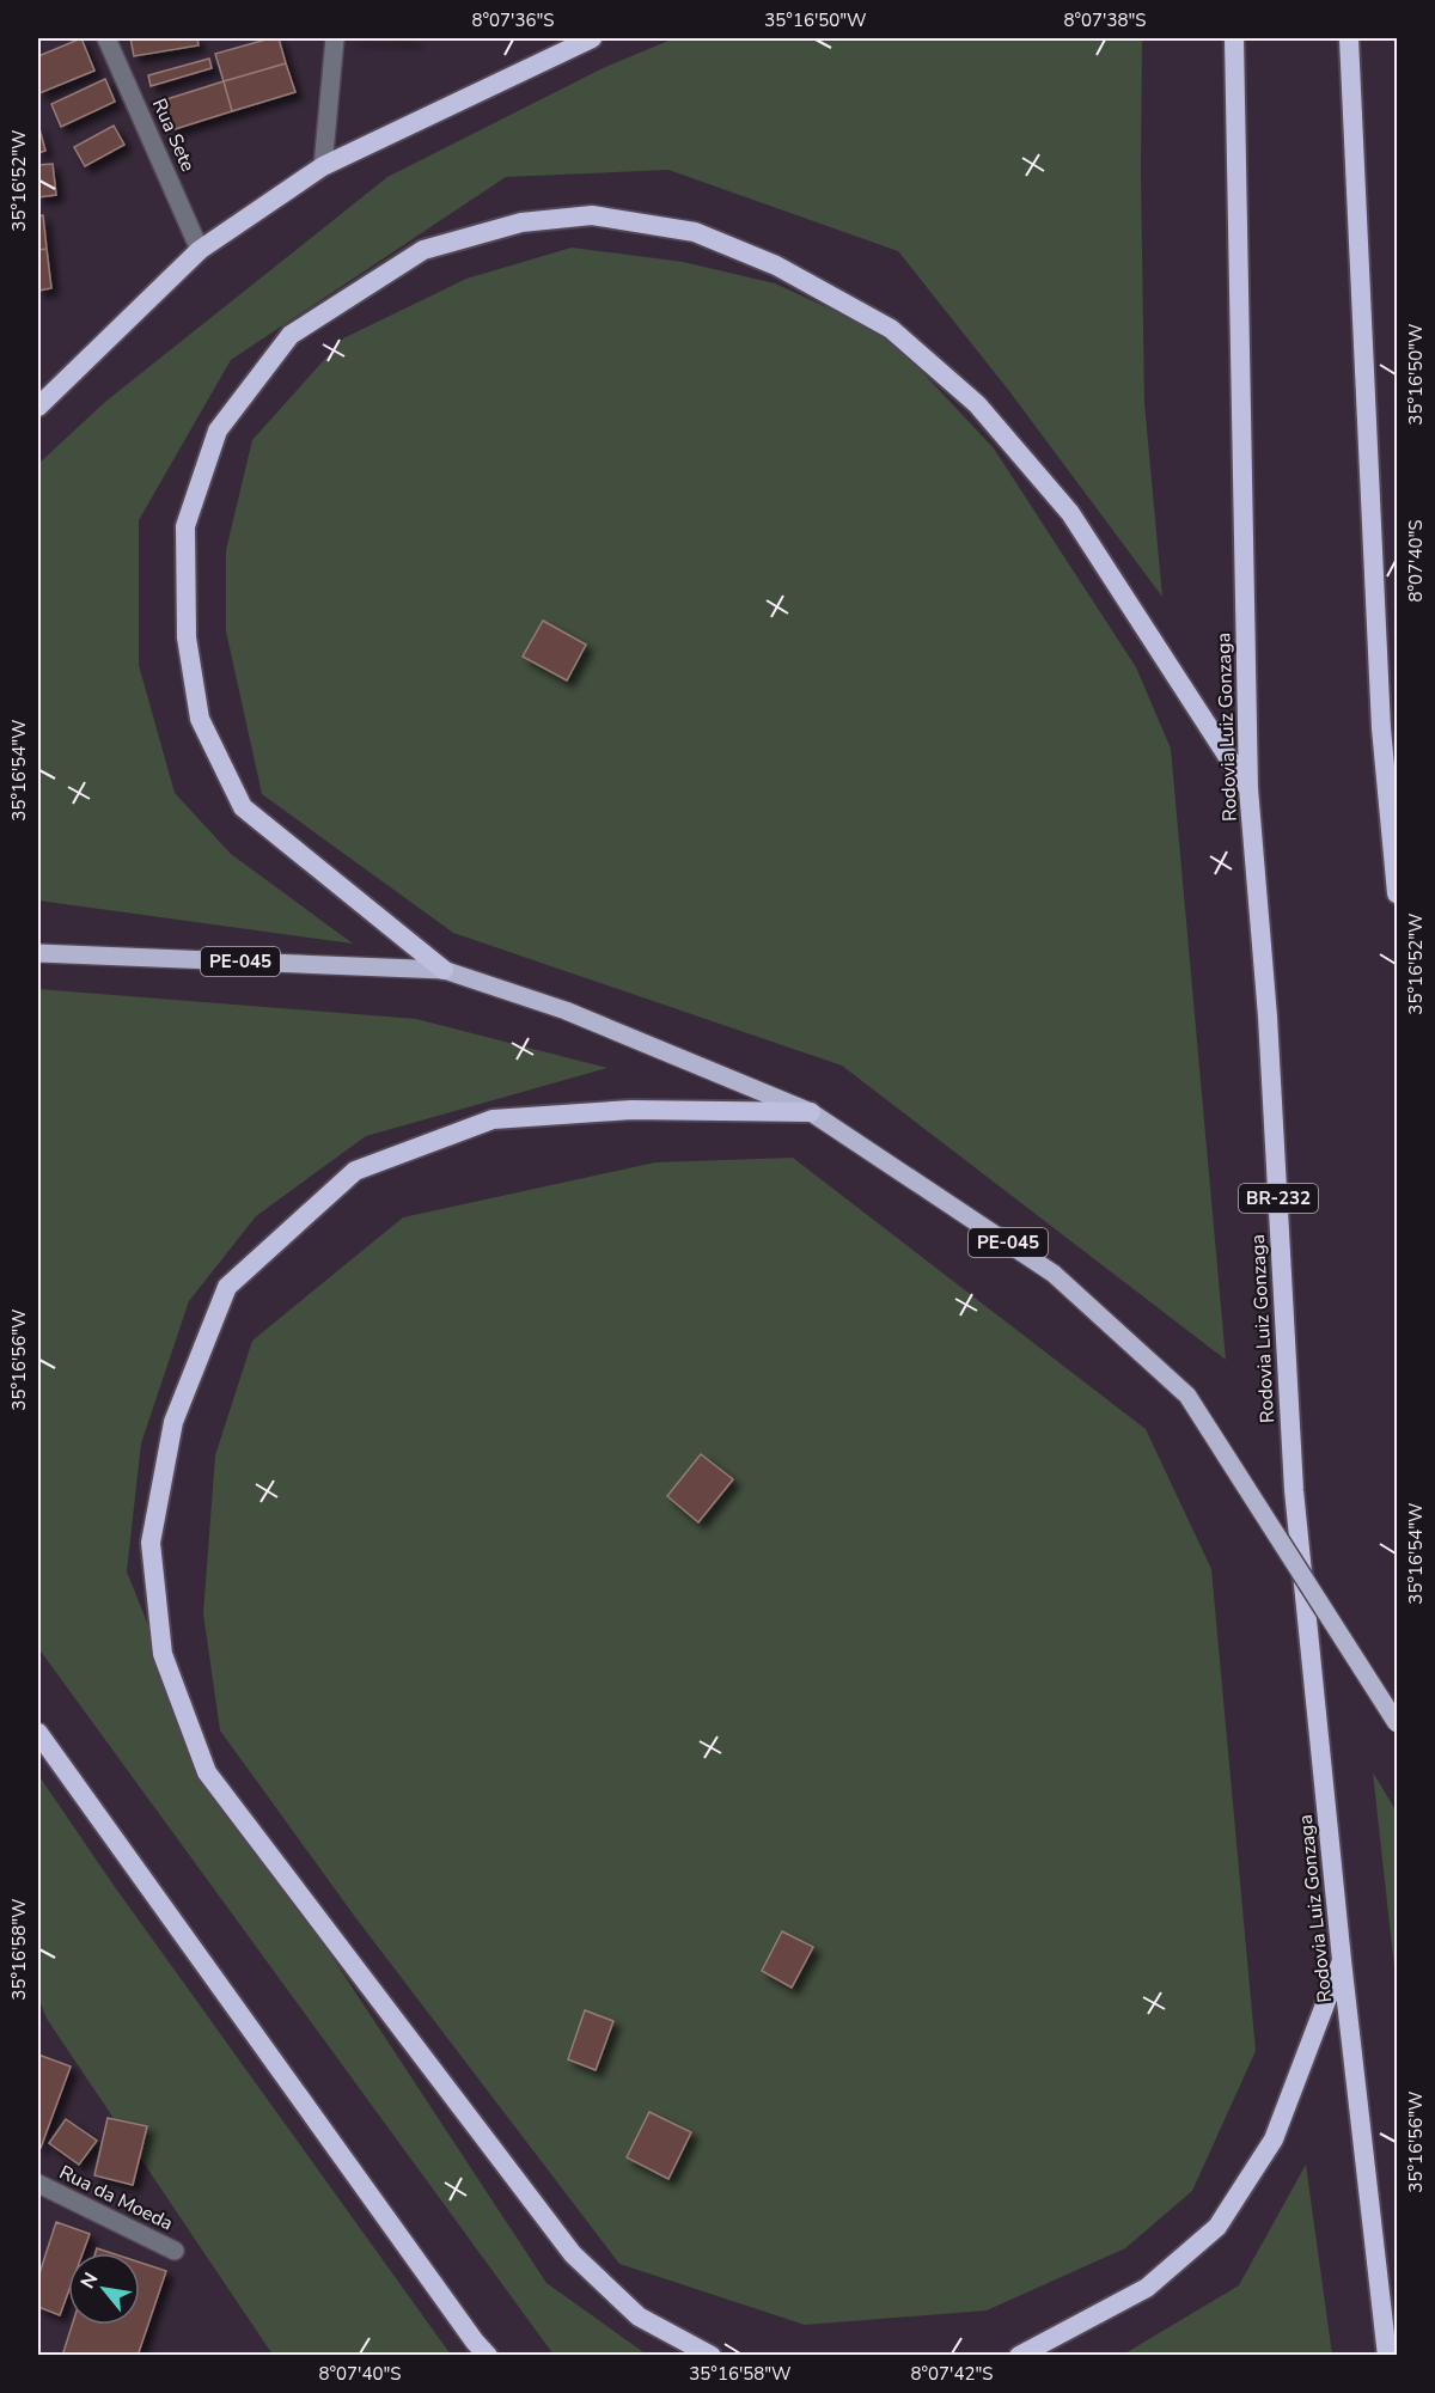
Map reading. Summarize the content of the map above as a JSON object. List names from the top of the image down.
{
  "streets": {
    "highway": ["Rodovia Luiz Gonzaga", "BR-232"],
    "main road": ["PE-045"],
    "street": ["Rua Sete", "Rua da Moeda"]
  },
  "north": "top left",
  "coordinates": [
    "8°07'36\"S",
    "35°16'50\"W",
    "8°07'38\"S",
    "35°16'52\"W",
    "8°07'40\"S",
    "35°16'54\"W",
    "35°16'56\"W",
    "35°16'58\"W",
    "8°07'42\"S"
  ]
}
